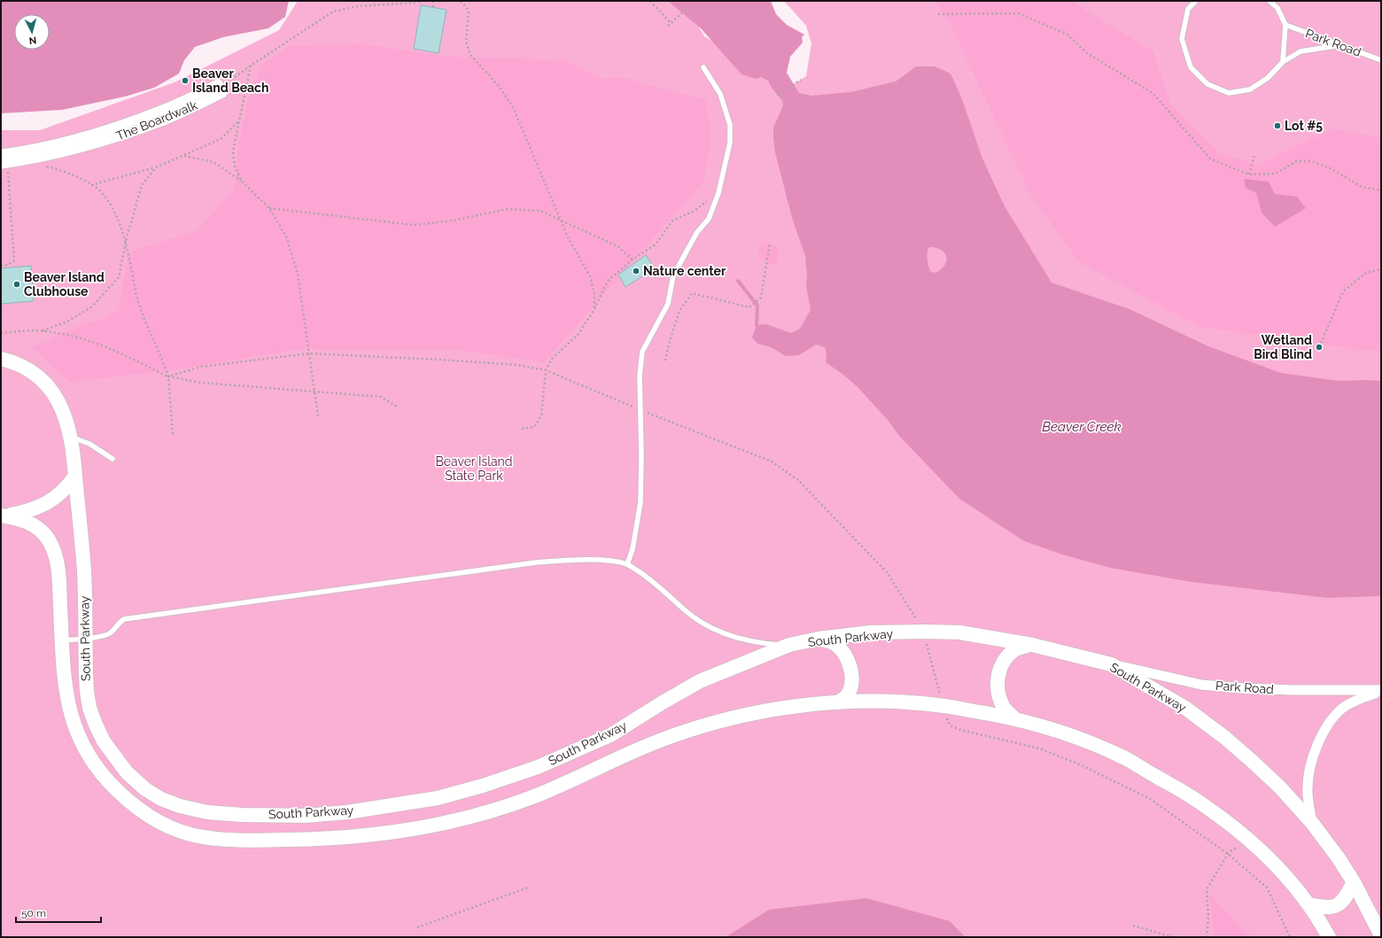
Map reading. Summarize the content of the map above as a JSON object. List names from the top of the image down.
{
  "streets": {
    "street": ["Park Road", "The Boardwalk", "South Parkway"]
  },
  "crossings": [
    ["Park Road", "South Parkway"]
  ],
  "water": ["Beaver Creek"],
  "parks": ["Beaver Island State Park"],
  "places": [
    "Beaver Island Beach",
    "Lot #5",
    "Nature center",
    "Beaver Island Clubhouse",
    "Wetland Bird Blind"
  ],
  "scale_bar": "50 m",
  "north": "bottom"
}
